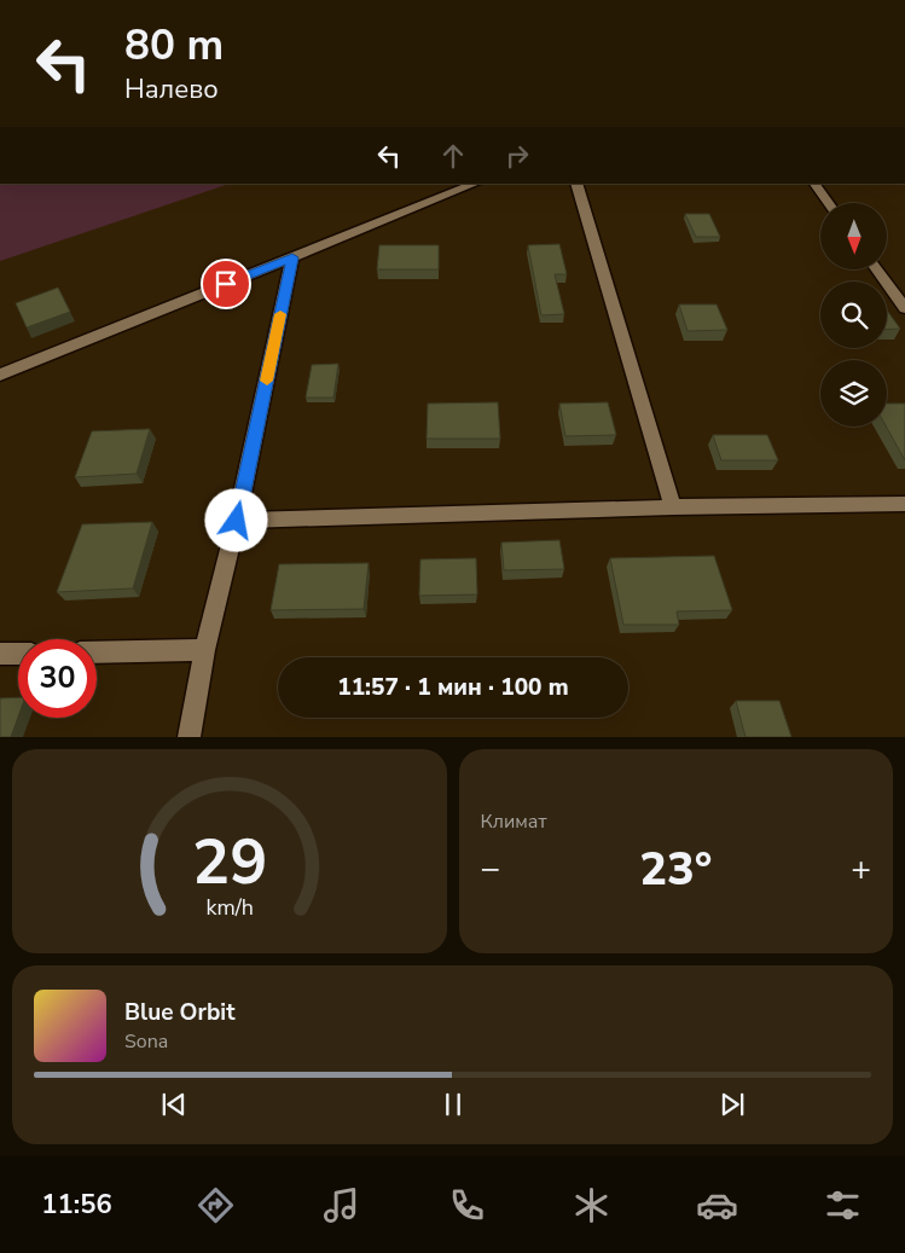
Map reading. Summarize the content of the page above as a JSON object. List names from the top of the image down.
{
  "north": "bottom",
  "page": {
    "turn": ["80 m", "Налево"],
    "limit": "30",
    "trip": "11:57 · 1 мин · 100 m",
    "tile": "Климат",
    "heat": ["−", "23°", "+"],
    "song": ["Blue Orbit", "Sona"],
    "tabs": "11:56",
    "gauge": ["29", "km/h"]
  }
}
